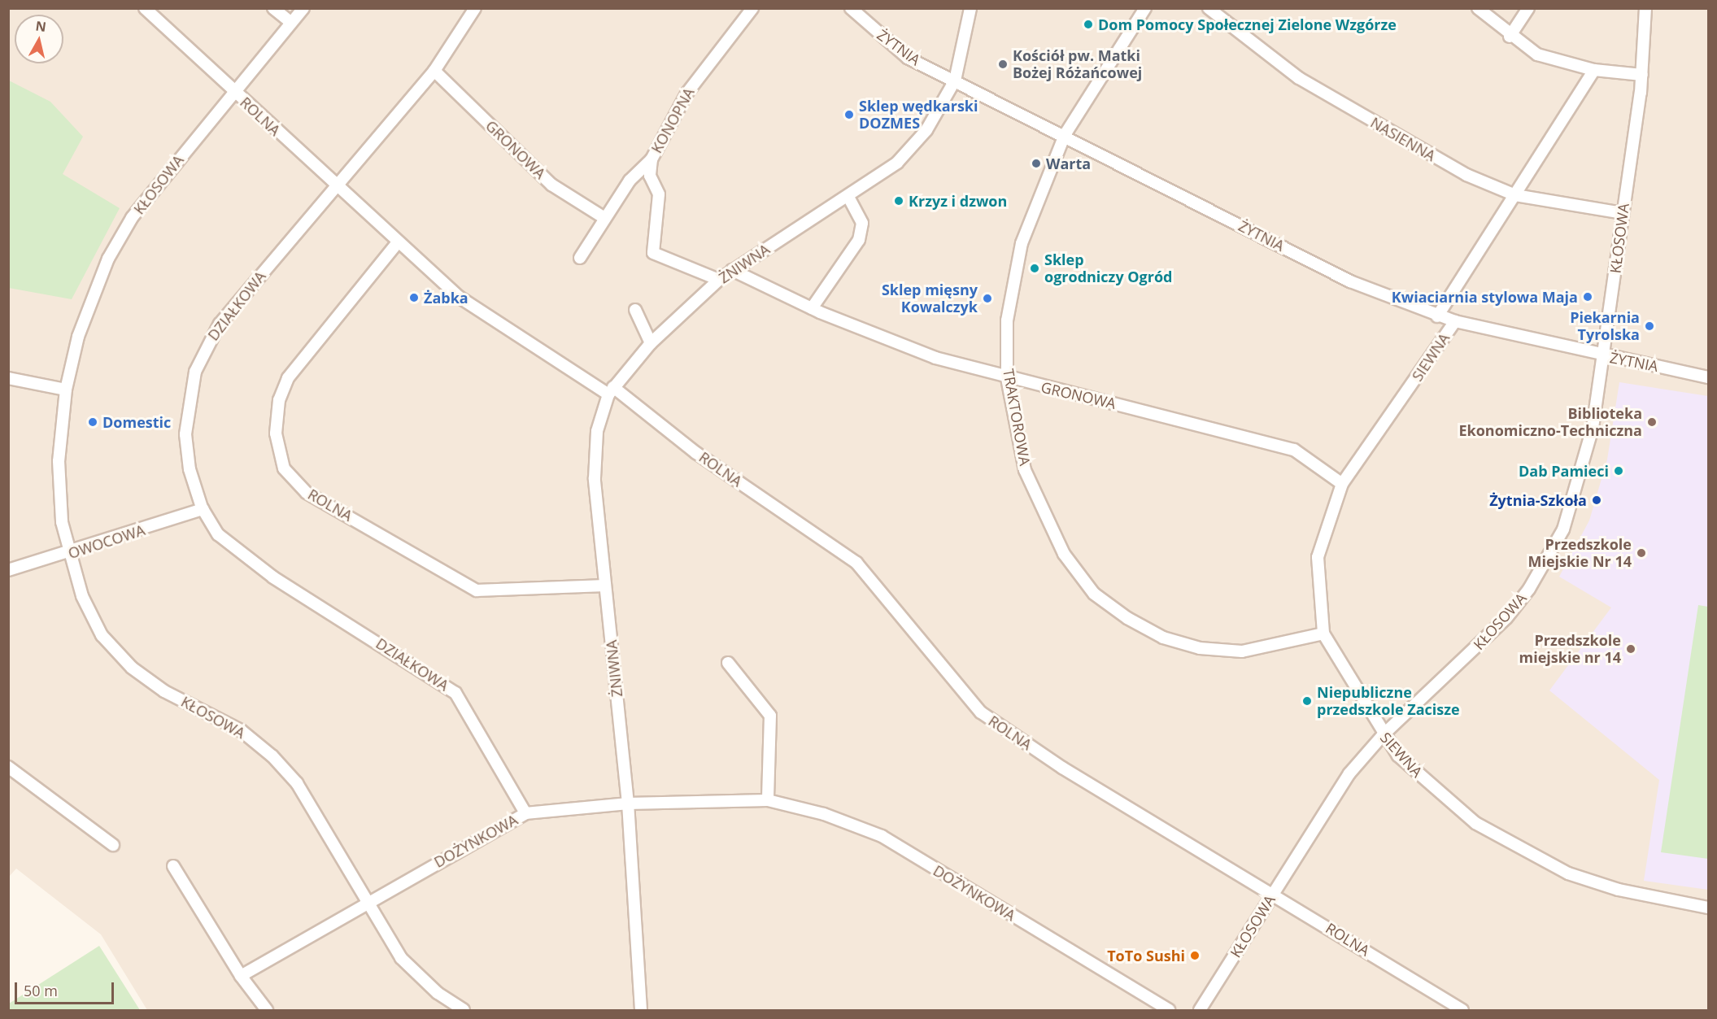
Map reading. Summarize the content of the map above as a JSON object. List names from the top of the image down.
{
  "streets": {
    "street": [
      "ŻYTNIA",
      "ROLNA",
      "KONOPNA",
      "NASIENNA",
      "GRONOWA",
      "KŁOSOWA",
      "ŻNIWNA",
      "DZIAŁKOWA",
      "SIEWNA",
      "TRAKTOROWA",
      "OWOCOWA",
      "DOŻYNKOWA"
    ]
  },
  "crossings": [
    ["ŻYTNIA", "KŁOSOWA"],
    ["ŻYTNIA", "ŻNIWNA"],
    ["ŻYTNIA", "SIEWNA"],
    ["ŻYTNIA", "TRAKTOROWA"],
    ["ROLNA", "KŁOSOWA"],
    ["ROLNA", "ŻNIWNA"],
    ["ROLNA", "DZIAŁKOWA"],
    ["KONOPNA", "GRONOWA"],
    ["NASIENNA", "KŁOSOWA"],
    ["NASIENNA", "SIEWNA"],
    ["GRONOWA", "ŻNIWNA"],
    ["GRONOWA", "DZIAŁKOWA"],
    ["GRONOWA", "SIEWNA"],
    ["GRONOWA", "TRAKTOROWA"],
    ["KŁOSOWA", "SIEWNA"],
    ["KŁOSOWA", "OWOCOWA"],
    ["KŁOSOWA", "DOŻYNKOWA"],
    ["ŻNIWNA", "DOŻYNKOWA"],
    ["DZIAŁKOWA", "OWOCOWA"],
    ["DZIAŁKOWA", "DOŻYNKOWA"],
    ["SIEWNA", "TRAKTOROWA"]
  ],
  "places": [
    "Dom Pomocy Społecznej Zielone Wzgórze",
    "Kościół pw. Matki Bożej Różańcowej",
    "Sklep wędkarski DOZMES",
    "Warta",
    "Krzyz i dzwon",
    "Sklep ogrodniczy Ogród",
    "Kwiaciarnia stylowa Maja",
    "Żabka",
    "Sklep mięsny Kowalczyk",
    "Piekarnia Tyrolska",
    "Domestic",
    "Biblioteka Ekonomiczno-Techniczna",
    "Dab Pamieci",
    "Żytnia-Szkoła",
    "Przedszkole Miejskie Nr 14",
    "Przedszkole miejskie nr 14",
    "Niepubliczne przedszkole Zacisze",
    "ToTo Sushi"
  ],
  "scale_bar": "50 m",
  "north": "top"
}
